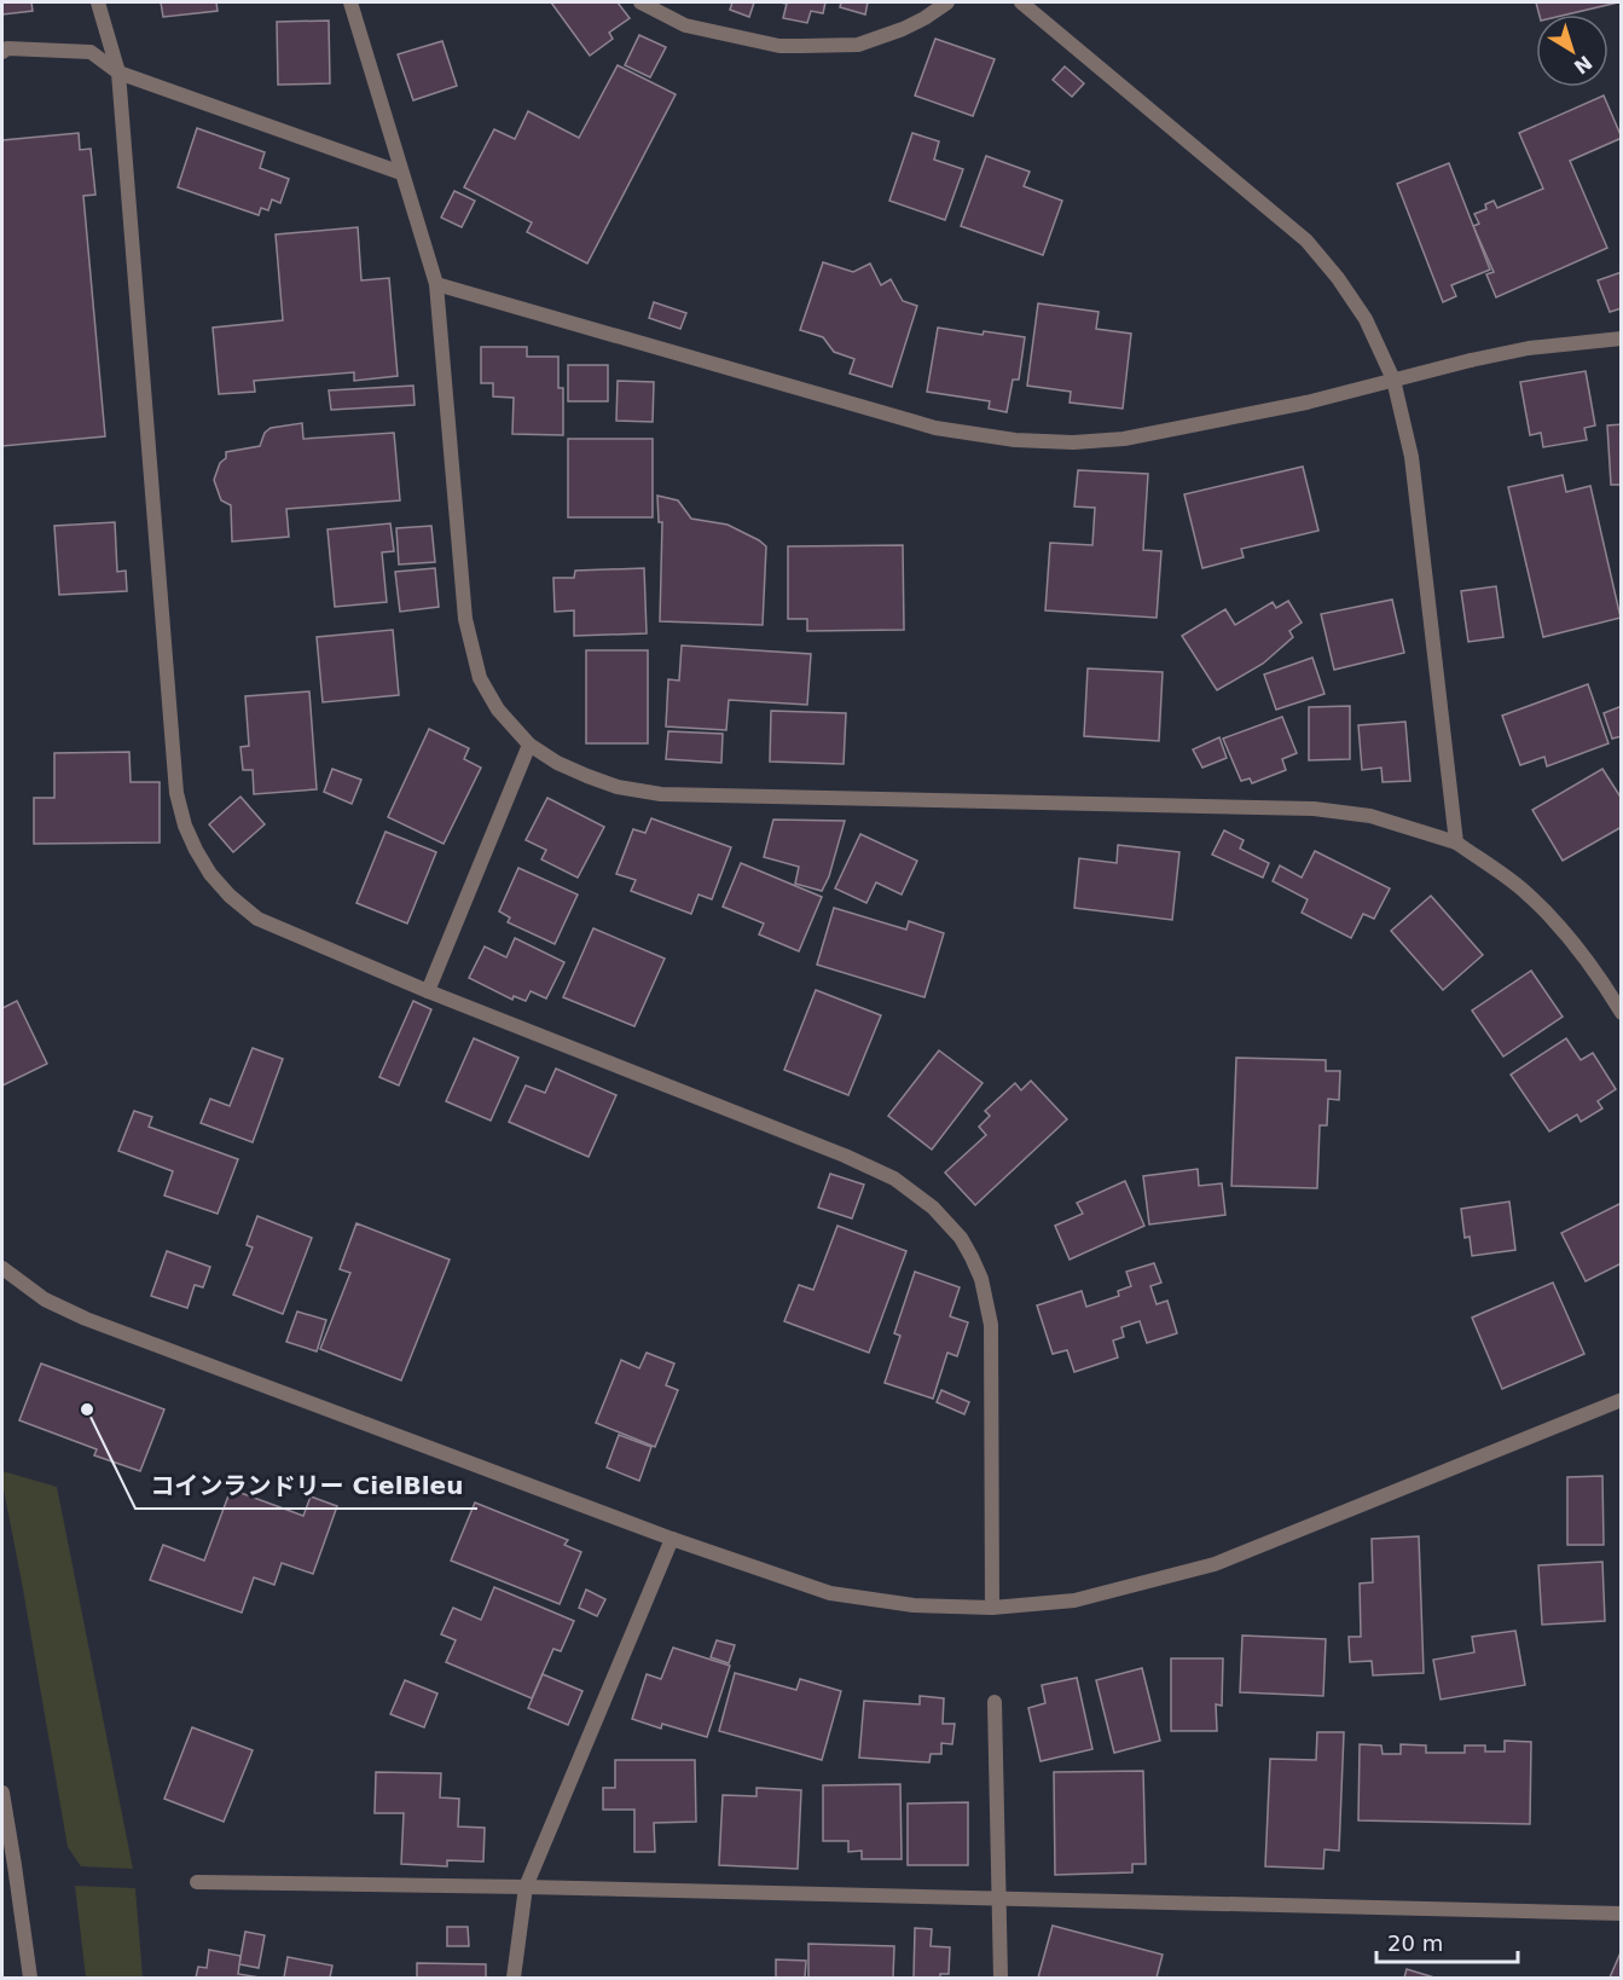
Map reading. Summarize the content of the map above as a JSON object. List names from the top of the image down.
{
  "places": ["コインランドリー CielBleu"],
  "scale_bar": "20 m",
  "north": "bottom right"
}
